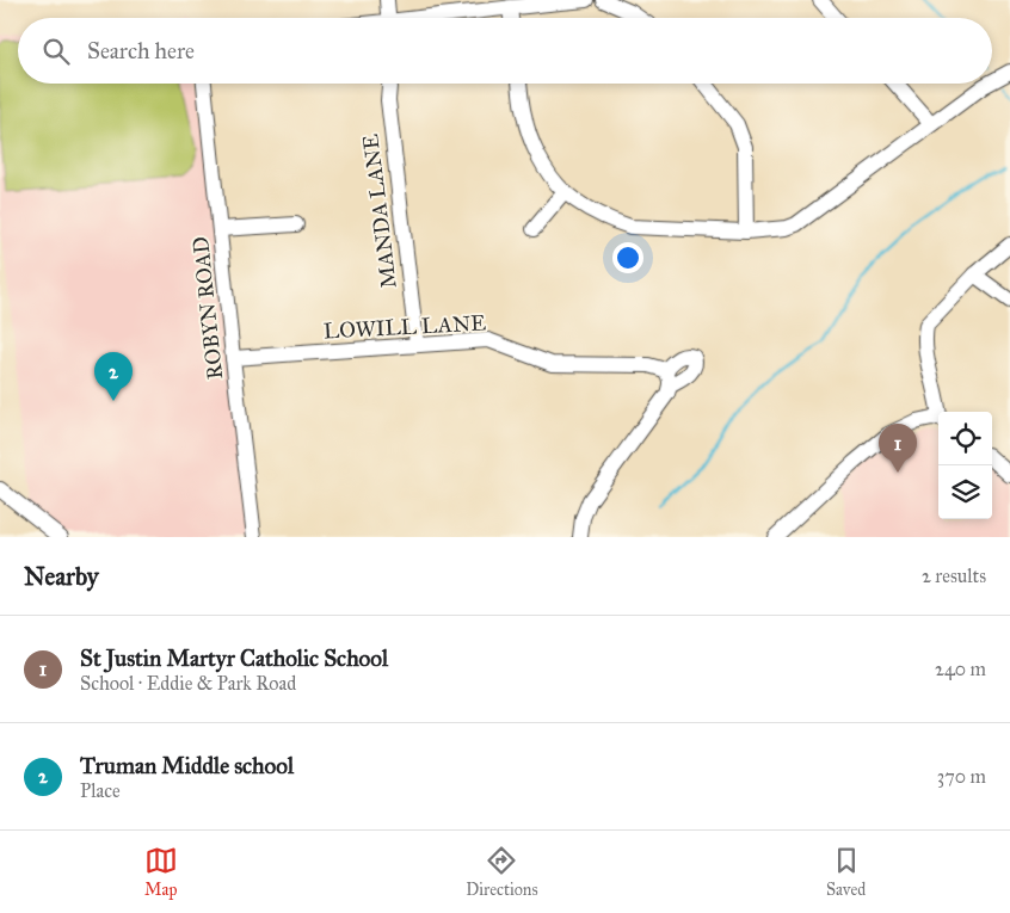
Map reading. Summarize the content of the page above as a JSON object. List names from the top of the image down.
{
  "streets": {
    "street": ["MANDA LANE", "ROBYN ROAD", "LOWILL LANE"]
  },
  "crossings": [
    ["MANDA LANE", "LOWILL LANE"],
    ["ROBYN ROAD", "LOWILL LANE"]
  ],
  "page": {
    "search": "Search here",
    "pins": ["2", "1"],
    "heading": ["Nearby", "2 results"],
    "list": [
      {
        "mark": "1",
        "name": "St Justin Martyr Catholic School",
        "note": "School · Eddie & Park Road",
        "value": "240 m"
      },
      {
        "mark": "2",
        "name": "Truman Middle school",
        "note": "Place",
        "value": "370 m"
      }
    ],
    "nav": ["Map", "Directions", "Saved"]
  }
}
